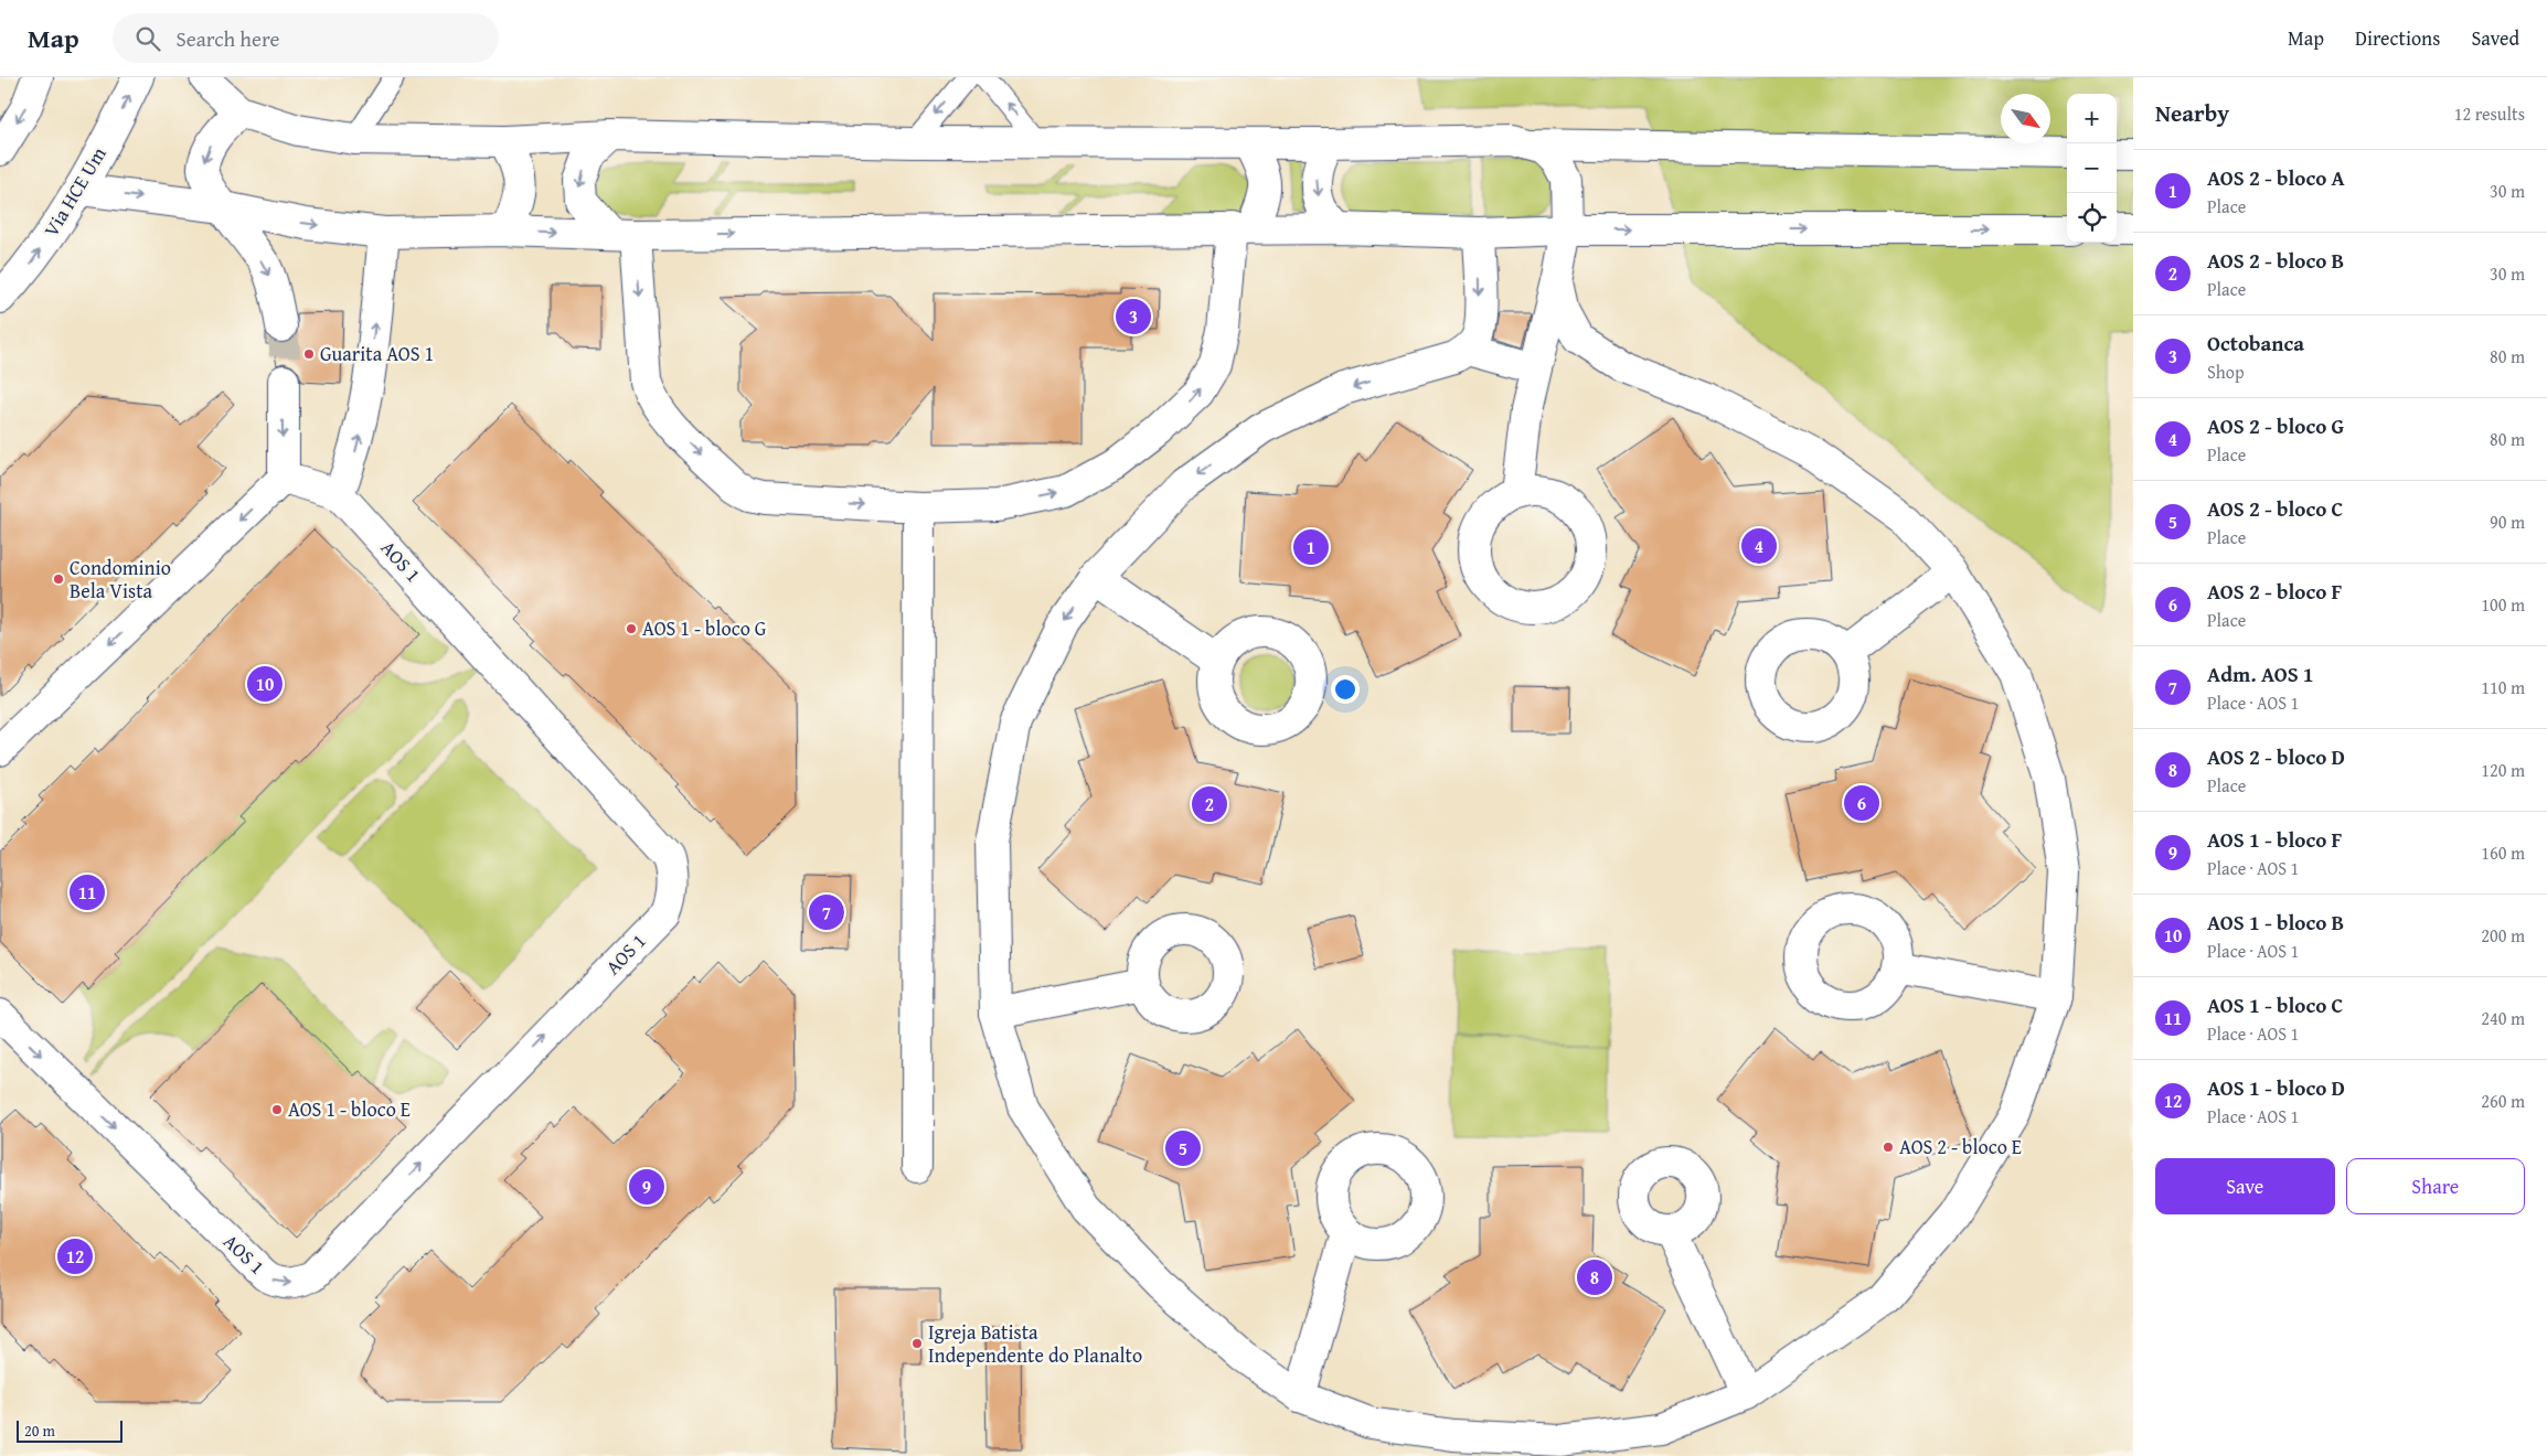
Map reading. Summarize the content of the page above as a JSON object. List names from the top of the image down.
{
  "streets": {
    "street": ["Via HCE Um", "AOS 1"]
  },
  "places": [
    "Guarita AOS 1",
    "Condominio Bela Vista",
    "AOS 1 - bloco G",
    "AOS 1 - bloco E",
    "AOS 2 - bloco E",
    "Igreja Batista Independente do Planalto"
  ],
  "scale_bar": "20 m",
  "north": "bottom right",
  "page": {
    "header": "Map",
    "search": "Search here",
    "nav": ["Map", "Directions", "Saved"],
    "heading": ["Nearby", "12 results"],
    "map_buttons": ["+", "−"],
    "list": [
      {
        "mark": "1",
        "name": "AOS 2 - bloco A",
        "note": "Place",
        "value": "30 m"
      },
      {
        "mark": "2",
        "name": "AOS 2 - bloco B",
        "note": "Place",
        "value": "30 m"
      },
      {
        "mark": "3",
        "name": "Octobanca",
        "note": "Shop",
        "value": "80 m"
      },
      {
        "mark": "4",
        "name": "AOS 2 - bloco G",
        "note": "Place",
        "value": "80 m"
      },
      {
        "mark": "5",
        "name": "AOS 2 - bloco C",
        "note": "Place",
        "value": "90 m"
      },
      {
        "mark": "6",
        "name": "AOS 2 - bloco F",
        "note": "Place",
        "value": "100 m"
      },
      {
        "mark": "7",
        "name": "Adm. AOS 1",
        "note": "Place · AOS 1",
        "value": "110 m"
      },
      {
        "mark": "8",
        "name": "AOS 2 - bloco D",
        "note": "Place",
        "value": "120 m"
      },
      {
        "mark": "9",
        "name": "AOS 1 - bloco F",
        "note": "Place · AOS 1",
        "value": "160 m"
      },
      {
        "mark": "10",
        "name": "AOS 1 - bloco B",
        "note": "Place · AOS 1",
        "value": "200 m"
      },
      {
        "mark": "11",
        "name": "AOS 1 - bloco C",
        "note": "Place · AOS 1",
        "value": "240 m"
      },
      {
        "mark": "12",
        "name": "AOS 1 - bloco D",
        "note": "Place · AOS 1",
        "value": "260 m"
      }
    ],
    "pins": [
      "3",
      "4",
      "1",
      "10",
      "6",
      "2",
      "11",
      "7",
      "5",
      "9",
      "12",
      "8"
    ],
    "buttons": ["Save", "Share"],
    "scale": "20 m"
  }
}
